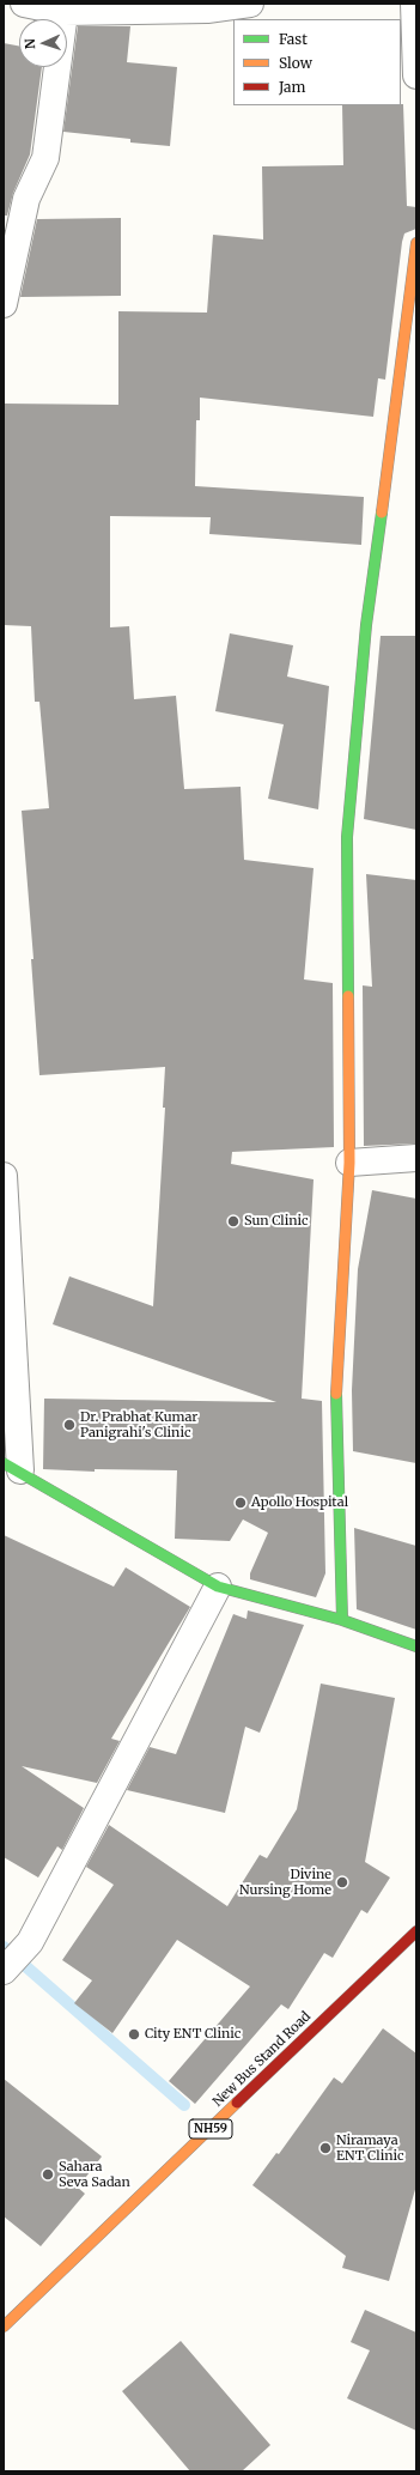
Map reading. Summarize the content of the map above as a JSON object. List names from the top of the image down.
{
  "streets": {
    "main road": ["New Bus Stand Road", "NH59"]
  },
  "places": [
    "Sun Clinic",
    "Dr. Prabhat Kumar Panigrahi's Clinic",
    "Apollo Hospital",
    "Divine Nursing Home",
    "City ENT Clinic",
    "Niramaya ENT Clinic",
    "Sahara Seva Sadan"
  ],
  "legend": ["Fast", "Slow", "Jam"],
  "north": "left"
}
